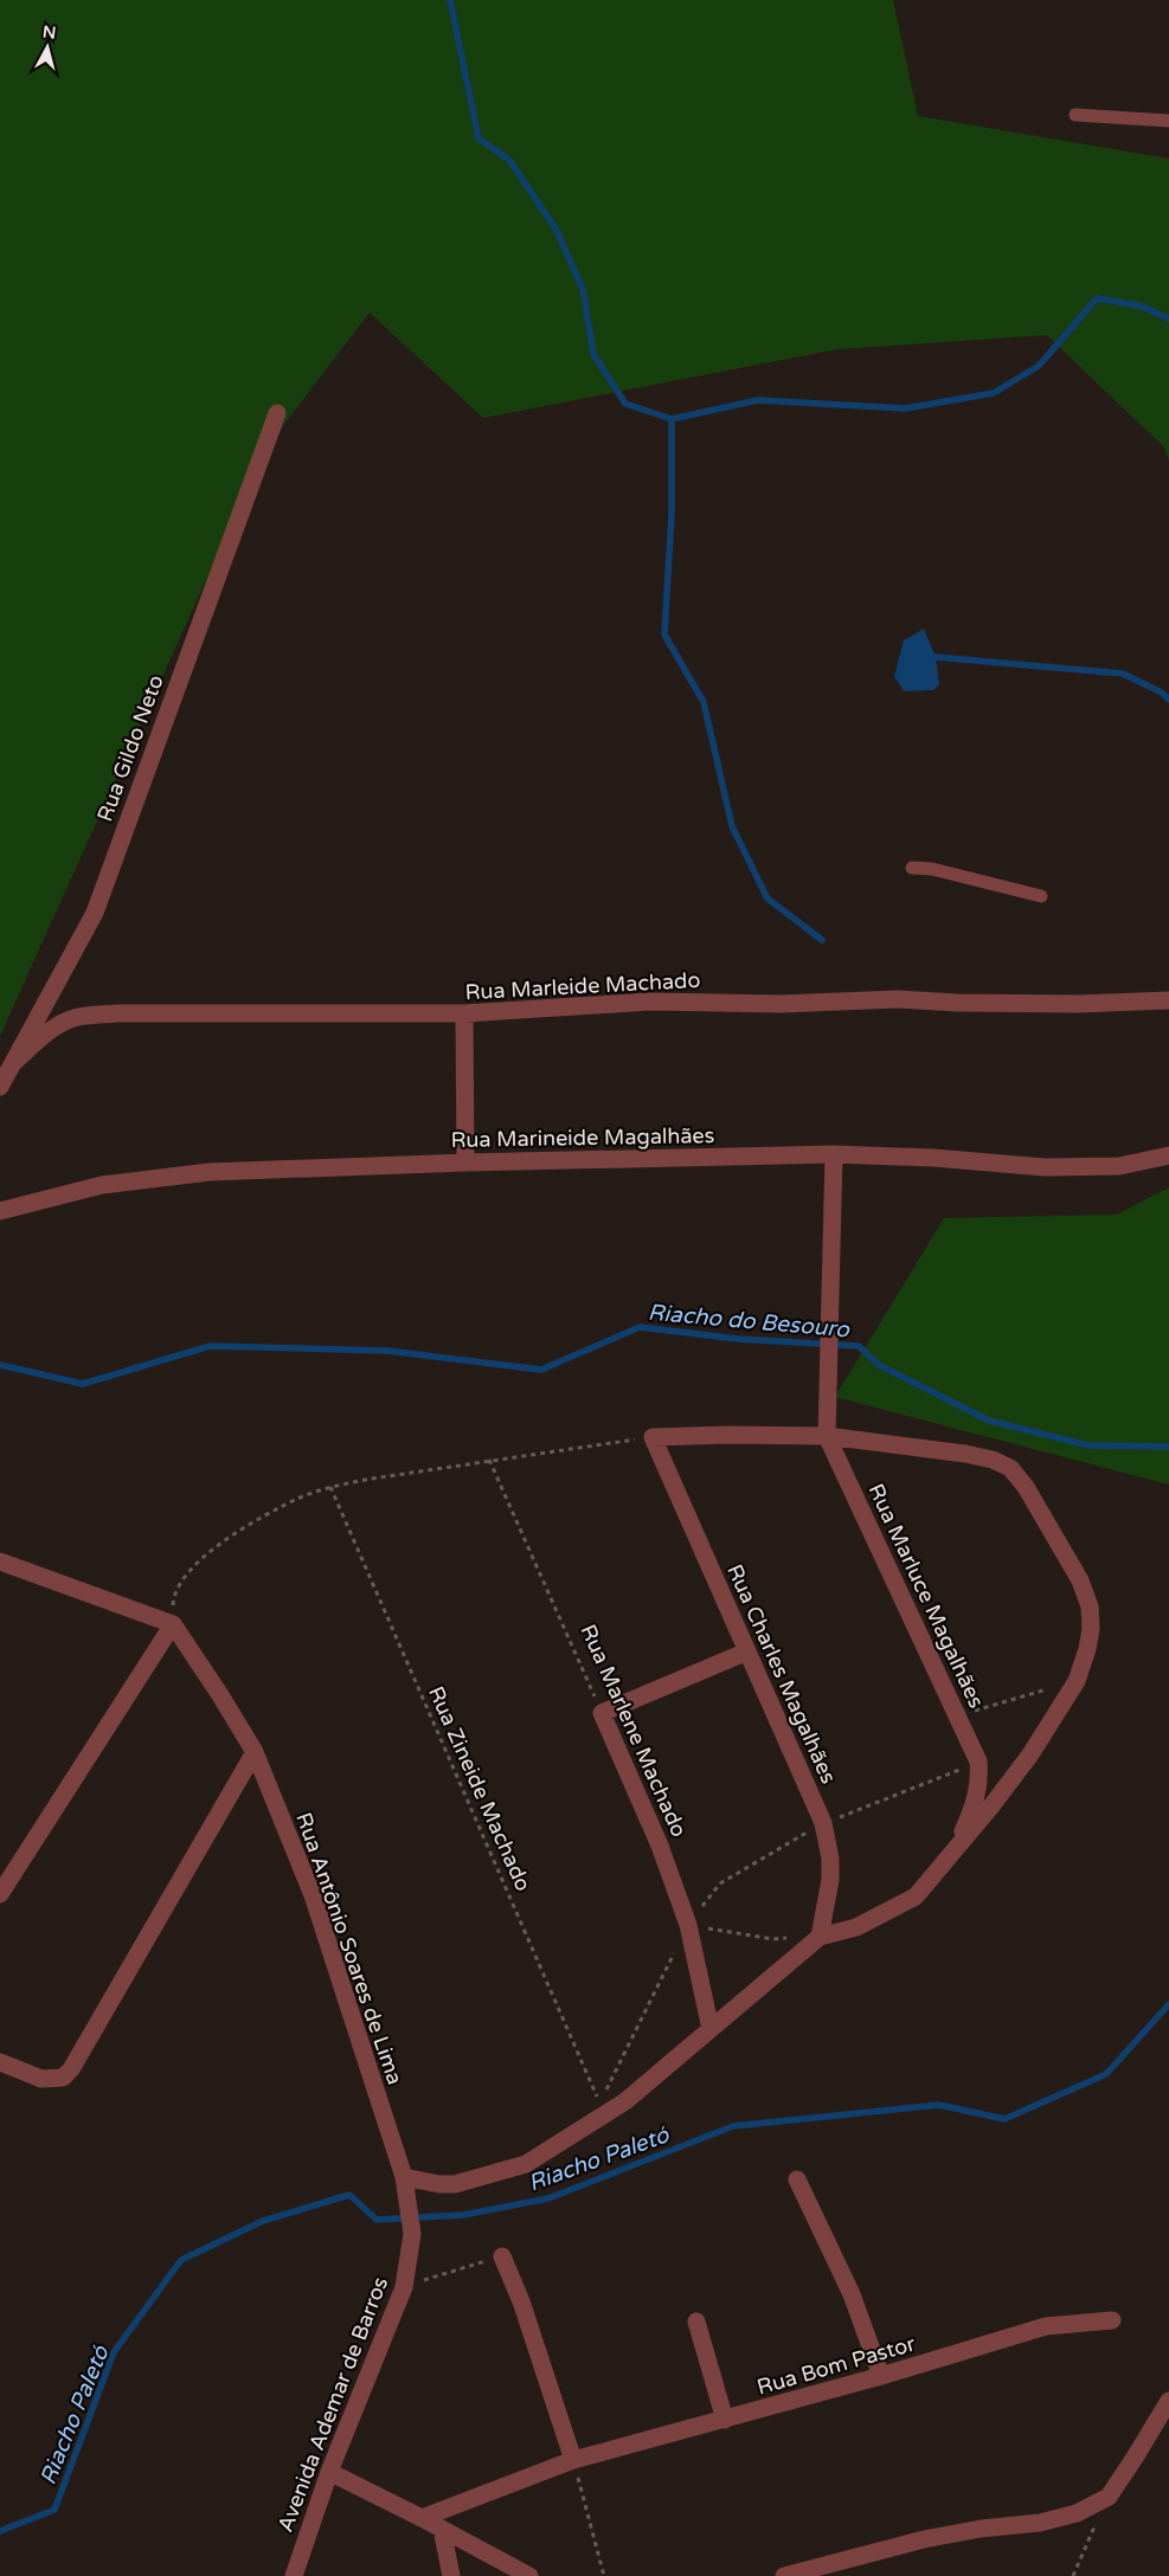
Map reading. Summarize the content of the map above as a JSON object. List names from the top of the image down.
{
  "streets": {
    "street": [
      "Rua Gildo Neto",
      "Rua Marleide Machado",
      "Rua Marineide Magalhães",
      "Rua Marluce Magalhães",
      "Rua Charles Magalhães",
      "Rua Marlene Machado",
      "Rua Antônio Soares de Lima",
      "Rua Bom Pastor",
      "Avenida Ademar de Barros"
    ],
    "path": ["Rua Zineide Machado"]
  },
  "crossings": [
    ["Rua Gildo Neto", "Rua Marleide Machado"],
    ["Rua Marineide Magalhães", "Rua Marluce Magalhães"],
    ["Rua Marlene Machado", "Rua Zineide Machado"],
    ["Rua Antônio Soares de Lima", "Avenida Ademar de Barros"]
  ],
  "water": ["Riacho do Besouro", "Riacho Paletó"],
  "north": "top"
}
